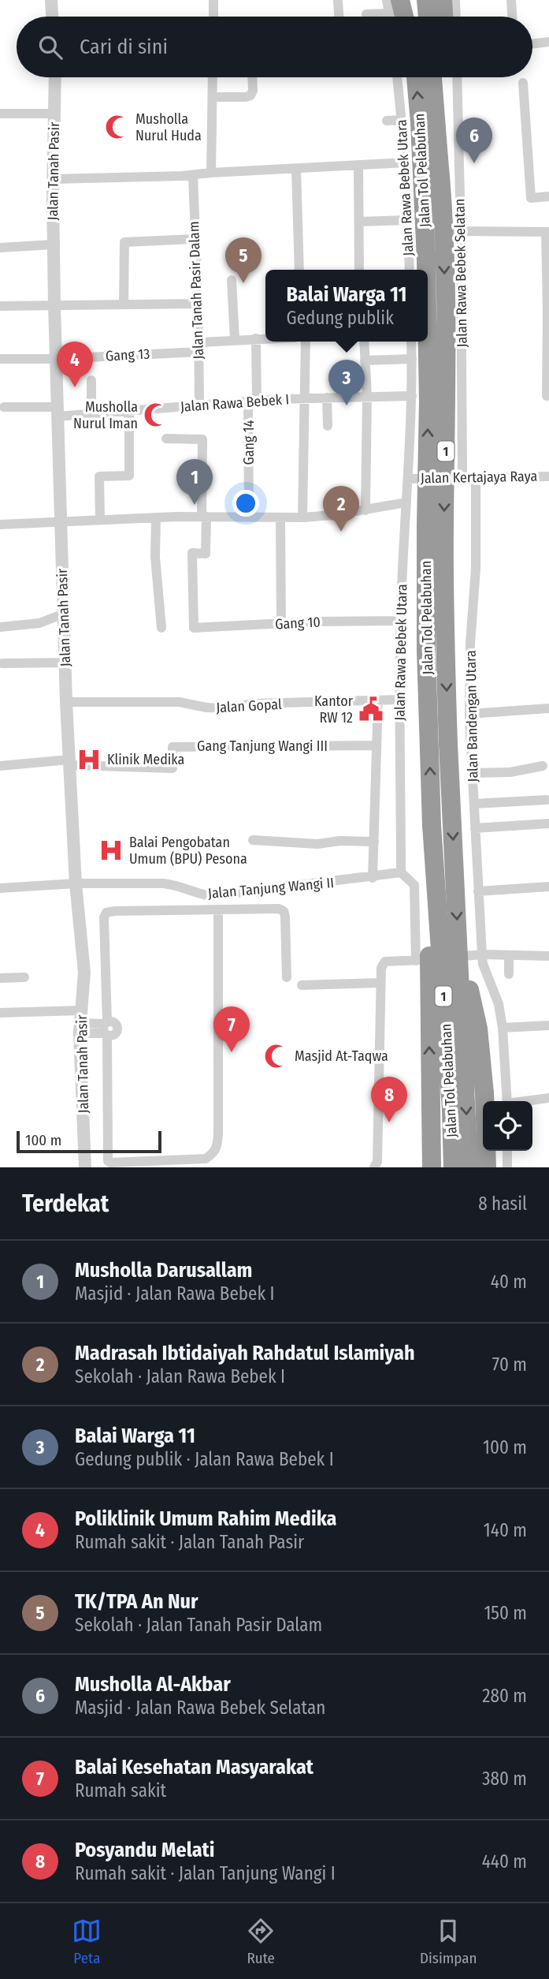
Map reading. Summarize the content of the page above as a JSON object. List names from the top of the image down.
{
  "streets": {
    "highway": ["Jalan Tol Pelabuhan", "1"],
    "street": [
      "Jalan Tanah Pasir",
      "Jalan Rawa Bebek Utara",
      "Jalan Rawa Bebek Selatan",
      "Jalan Tanah Pasir Dalam",
      "Gang 13",
      "Jalan Rawa Bebek I",
      "Gang 14",
      "Jalan Kertajaya Raya",
      "Gang 10",
      "Jalan Gopal",
      "Jalan Bandengan Utara",
      "Gang Tanjung Wangi III",
      "Jalan Tanjung Wangi II"
    ]
  },
  "crossings": [
    ["Jalan Tanah Pasir", "Gang 13"],
    ["Jalan Tanah Pasir", "Jalan Rawa Bebek I"],
    ["Jalan Tanah Pasir", "Jalan Gopal"],
    ["Jalan Tanah Pasir", "Gang Tanjung Wangi III"],
    ["Jalan Tanah Pasir", "Jalan Tanjung Wangi II"],
    ["Jalan Rawa Bebek Utara", "Jalan Rawa Bebek I"],
    ["Jalan Rawa Bebek Utara", "Jalan Kertajaya Raya"],
    ["Jalan Rawa Bebek Utara", "Gang 10"],
    ["Jalan Rawa Bebek Utara", "Jalan Gopal"],
    ["Jalan Rawa Bebek Utara", "Jalan Tanjung Wangi II"],
    ["Jalan Rawa Bebek Selatan", "Jalan Kertajaya Raya"],
    ["Jalan Tanah Pasir Dalam", "Gang 13"],
    ["Jalan Tanah Pasir Dalam", "Jalan Rawa Bebek I"],
    ["Gang 13", "Gang 14"],
    ["Jalan Rawa Bebek I", "Gang 14"],
    ["Jalan Kertajaya Raya", "Jalan Bandengan Utara"]
  ],
  "places": {
    "mosque": ["Musholla Nurul Huda", "Musholla Nurul Iman", "Masjid At-Taqwa"],
    "public building": ["Kantor RW 12"],
    "hospital": ["Klinik Medika", "Balai Pengobatan Umum (BPU) Pesona"]
  },
  "scale_bar": "100 m",
  "page": {
    "search": "Cari di sini",
    "pins": [
      "6",
      "5",
      "4",
      "3",
      "1",
      "2",
      "7",
      "8"
    ],
    "popup": ["Balai Warga 11", "Gedung publik"],
    "scale": "100 m",
    "heading": ["Terdekat", "8 hasil"],
    "list": [
      {
        "mark": "1",
        "name": "Musholla Darusallam",
        "note": "Masjid · Jalan Rawa Bebek I",
        "value": "40 m"
      },
      {
        "mark": "2",
        "name": "Madrasah Ibtidaiyah Rahdatul Islamiyah",
        "note": "Sekolah · Jalan Rawa Bebek I",
        "value": "70 m"
      },
      {
        "mark": "3",
        "name": "Balai Warga 11",
        "note": "Gedung publik · Jalan Rawa Bebek I",
        "value": "100 m"
      },
      {
        "mark": "4",
        "name": "Poliklinik Umum Rahim Medika",
        "note": "Rumah sakit · Jalan Tanah Pasir",
        "value": "140 m"
      },
      {
        "mark": "5",
        "name": "TK/TPA An Nur",
        "note": "Sekolah · Jalan Tanah Pasir Dalam",
        "value": "150 m"
      },
      {
        "mark": "6",
        "name": "Musholla Al-Akbar",
        "note": "Masjid · Jalan Rawa Bebek Selatan",
        "value": "280 m"
      },
      {
        "mark": "7",
        "name": "Balai Kesehatan Masyarakat",
        "note": "Rumah sakit",
        "value": "380 m"
      },
      {
        "mark": "8",
        "name": "Posyandu Melati",
        "note": "Rumah sakit · Jalan Tanjung Wangi I",
        "value": "440 m"
      }
    ],
    "nav": ["Peta", "Rute", "Disimpan"]
  }
}
